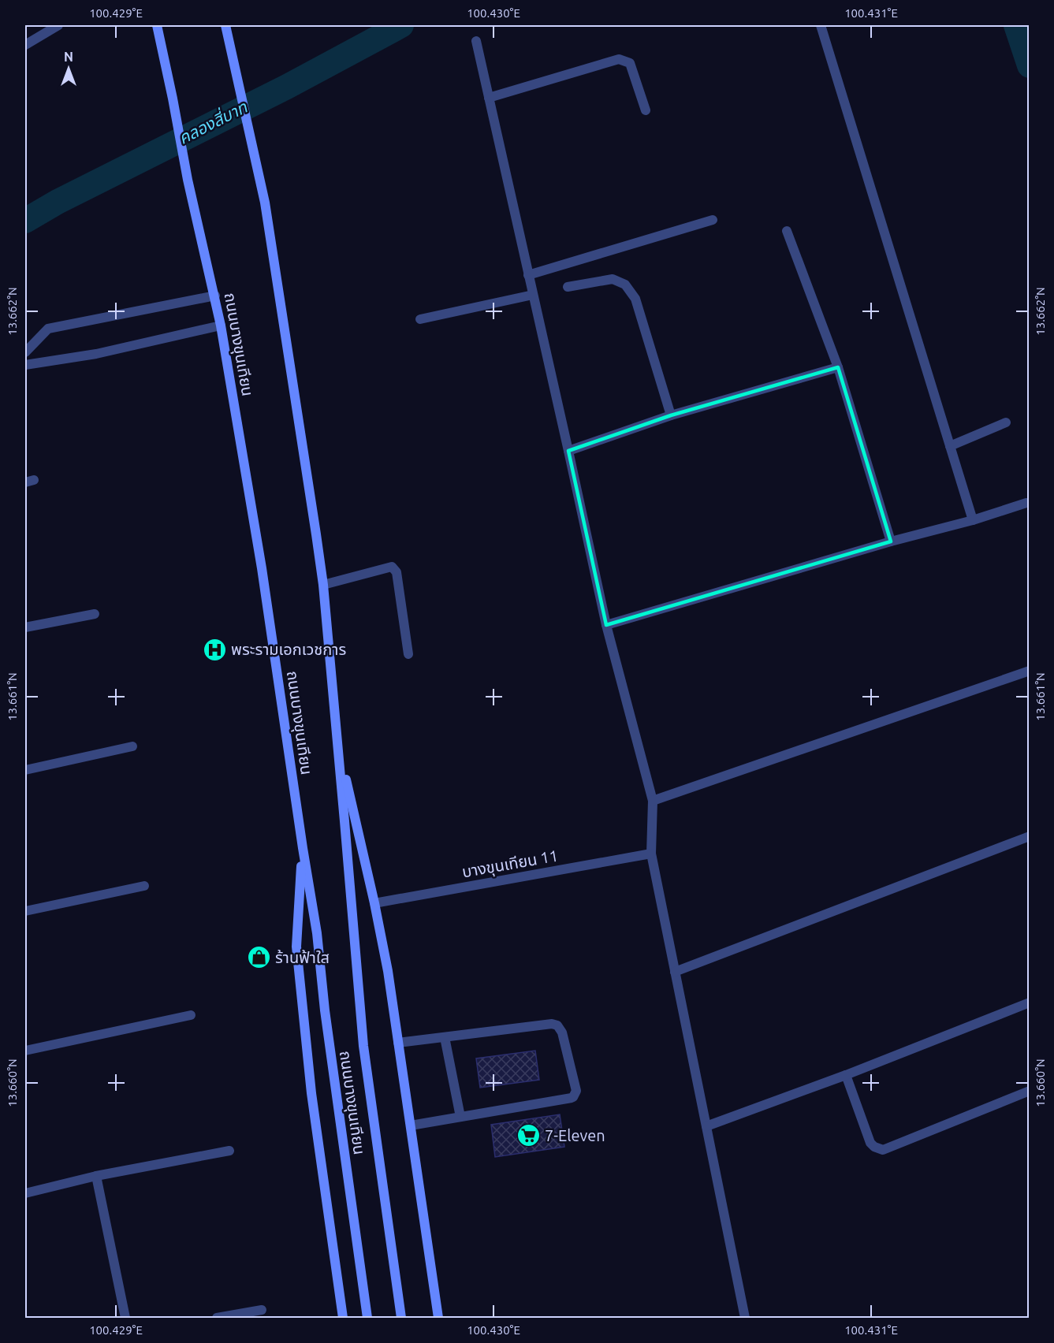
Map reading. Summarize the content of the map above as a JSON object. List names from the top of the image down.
{
  "streets": {
    "main road": ["ถนนบางขุนเทียน"],
    "street": ["บางขุนเทียน 11"]
  },
  "water": ["คลองสี่บาท"],
  "places": {
    "hospital": ["พระรามเอกเวชการ"],
    "shop": ["ร้านฟ้าใส"],
    "supermarket": ["7-Eleven"]
  },
  "north": "top",
  "coordinates": [
    "100.429°E",
    "100.430°E",
    "100.431°E",
    "13.662°N",
    "13.661°N",
    "13.660°N"
  ]
}
